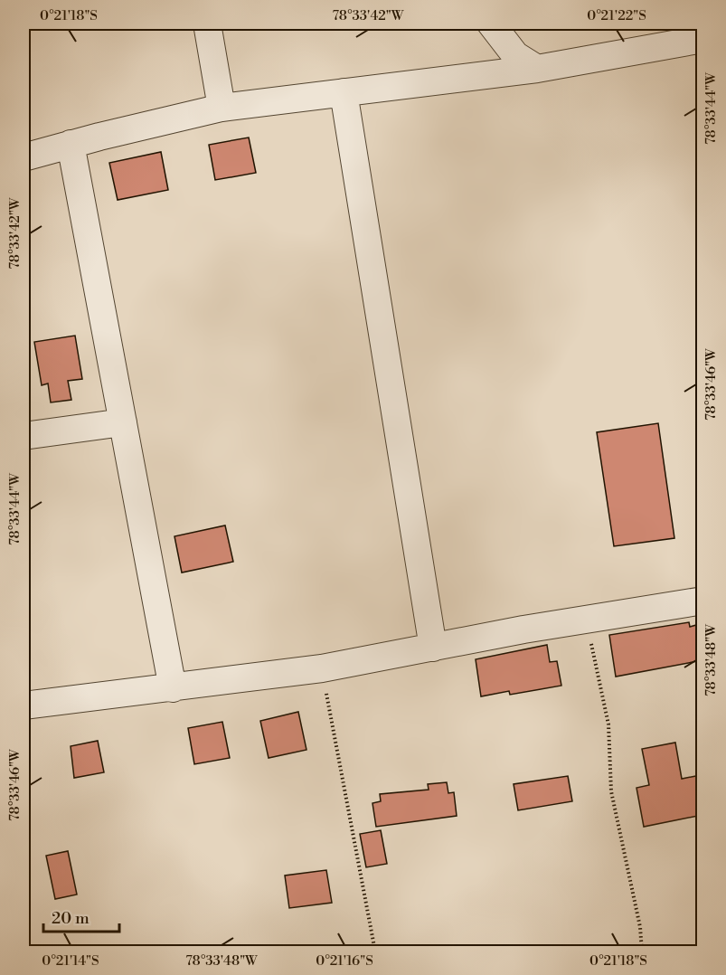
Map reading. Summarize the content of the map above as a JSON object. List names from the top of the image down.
{
  "scale_bar": "20 m",
  "coordinates": [
    "0°21'18\"S",
    "78°33'42\"W",
    "0°21'22\"S",
    "78°33'44\"W",
    "78°33'46\"W",
    "78°33'48\"W",
    "0°21'14\"S",
    "0°21'16\"S"
  ]
}
